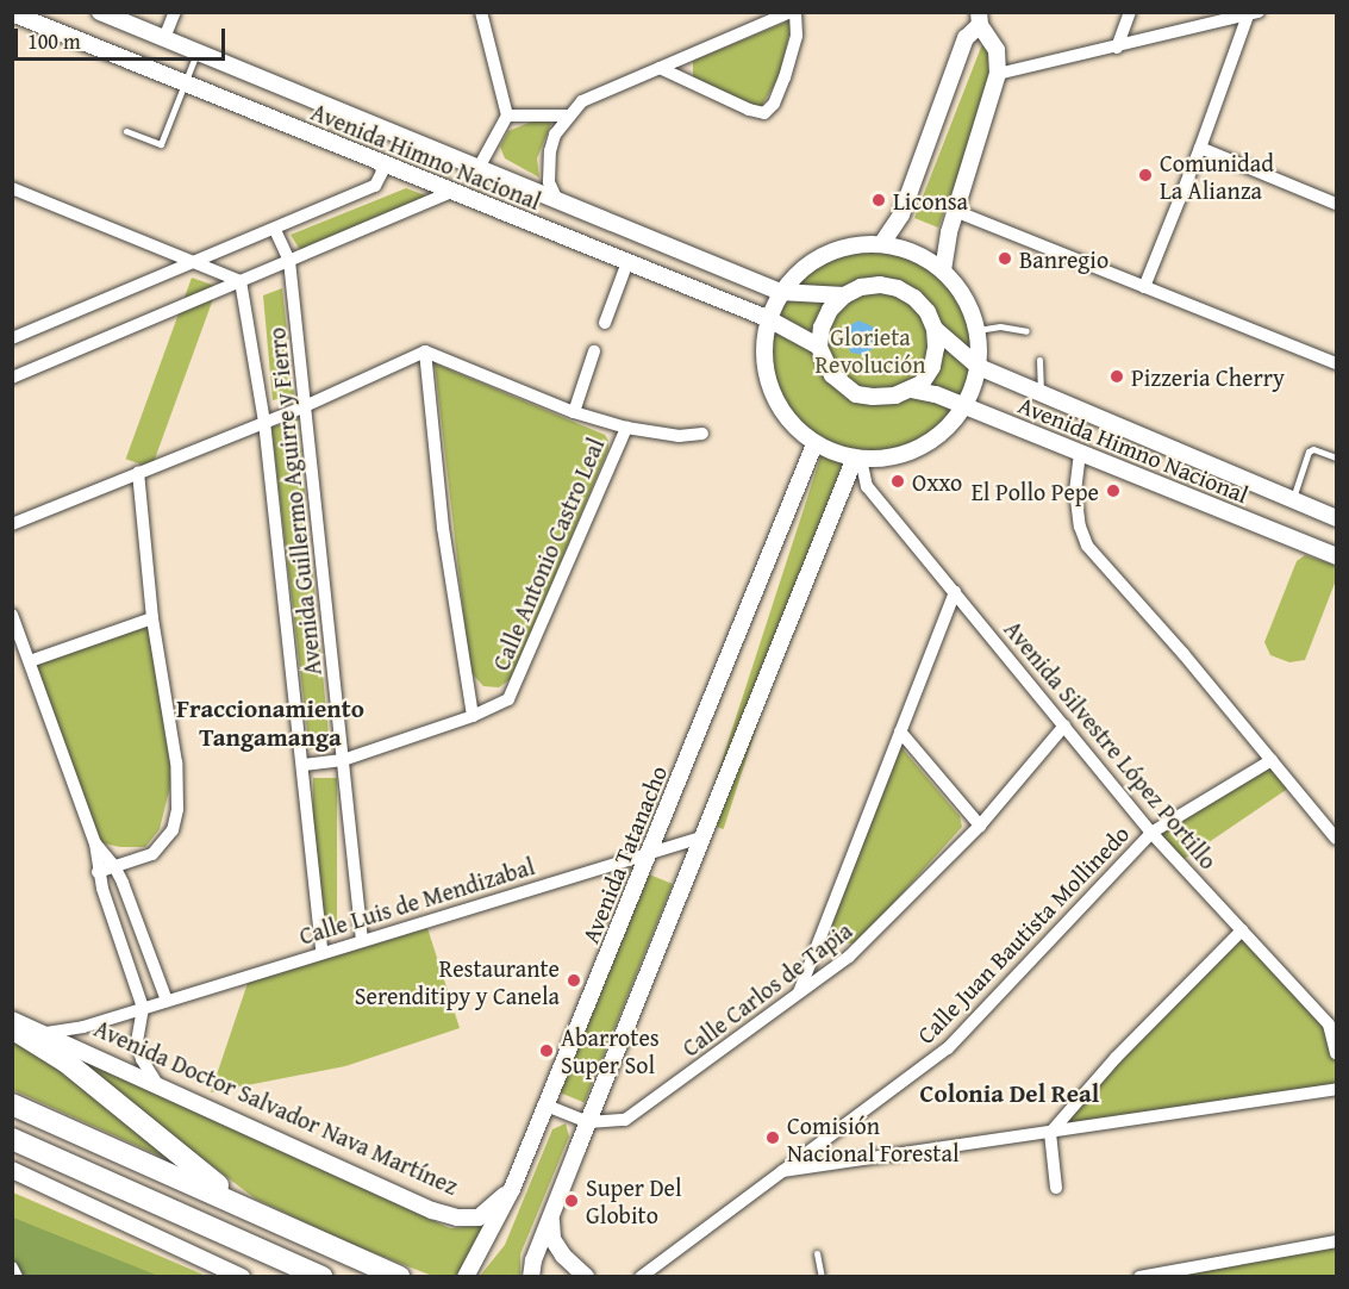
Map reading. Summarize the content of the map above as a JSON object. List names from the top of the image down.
{
  "streets": {
    "main road": ["Avenida Himno Nacional", "Avenida Tatanacho", "Avenida Doctor Salvador Nava Martínez"],
    "street": [
      "Avenida Guillermo Aguirre y Fierro",
      "Calle Antonio Castro Leal",
      "Avenida Silvestre López Portillo",
      "Calle Luis de Mendizabal",
      "Calle Juan Bautista Mollinedo",
      "Calle Carlos de Tapia"
    ]
  },
  "crossings": [
    ["Avenida Guillermo Aguirre y Fierro", "Calle Antonio Castro Leal"],
    ["Avenida Guillermo Aguirre y Fierro", "Calle Luis de Mendizabal"],
    ["Avenida Silvestre López Portillo", "Calle Juan Bautista Mollinedo"],
    ["Avenida Silvestre López Portillo", "Calle Carlos de Tapia"],
    ["Avenida Tatanacho", "Calle Luis de Mendizabal"],
    ["Avenida Tatanacho", "Calle Carlos de Tapia"],
    ["Avenida Tatanacho", "Avenida Doctor Salvador Nava Martínez"],
    ["Calle Luis de Mendizabal", "Avenida Doctor Salvador Nava Martínez"]
  ],
  "districts": ["Fraccionamiento Tangamanga", "Colonia Del Real"],
  "parks": ["Glorieta Revolución"],
  "places": [
    "Comunidad La Alianza",
    "Liconsa",
    "Banregio",
    "Pizzeria Cherry",
    "Oxxo",
    "El Pollo Pepe",
    "Restaurante Serenditipy y Canela",
    "Abarrotes Super Sol",
    "Comisión Nacional Forestal",
    "Super Del Globito"
  ],
  "scale_bar": "100 m"
}
